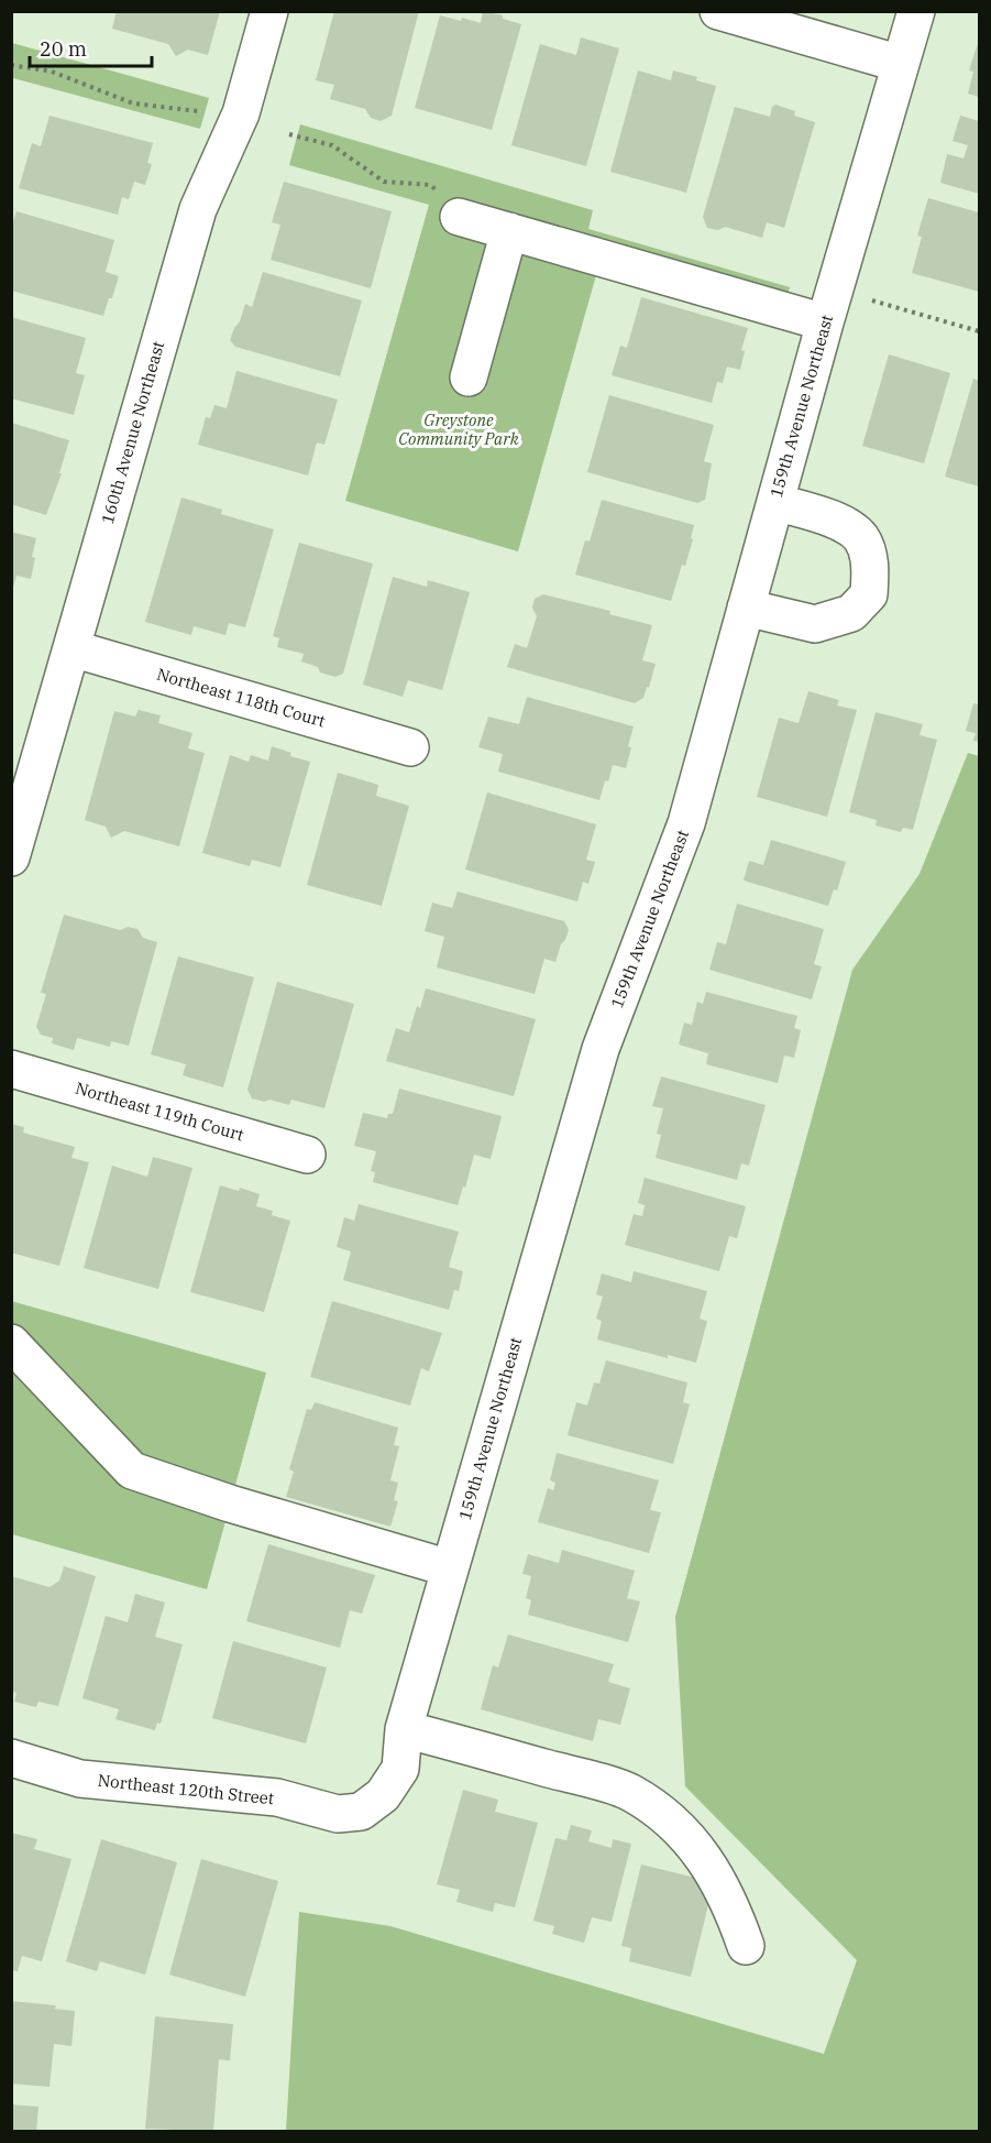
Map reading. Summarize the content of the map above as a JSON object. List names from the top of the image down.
{
  "streets": {
    "street": [
      "159th Avenue Northeast",
      "160th Avenue Northeast",
      "Northeast 118th Court",
      "Northeast 119th Court",
      "Northeast 120th Street"
    ]
  },
  "crossings": [
    ["159th Avenue Northeast", "Northeast 120th Street"],
    ["160th Avenue Northeast", "Northeast 118th Court"]
  ],
  "parks": ["Greystone Community Park"],
  "scale_bar": "20 m"
}
